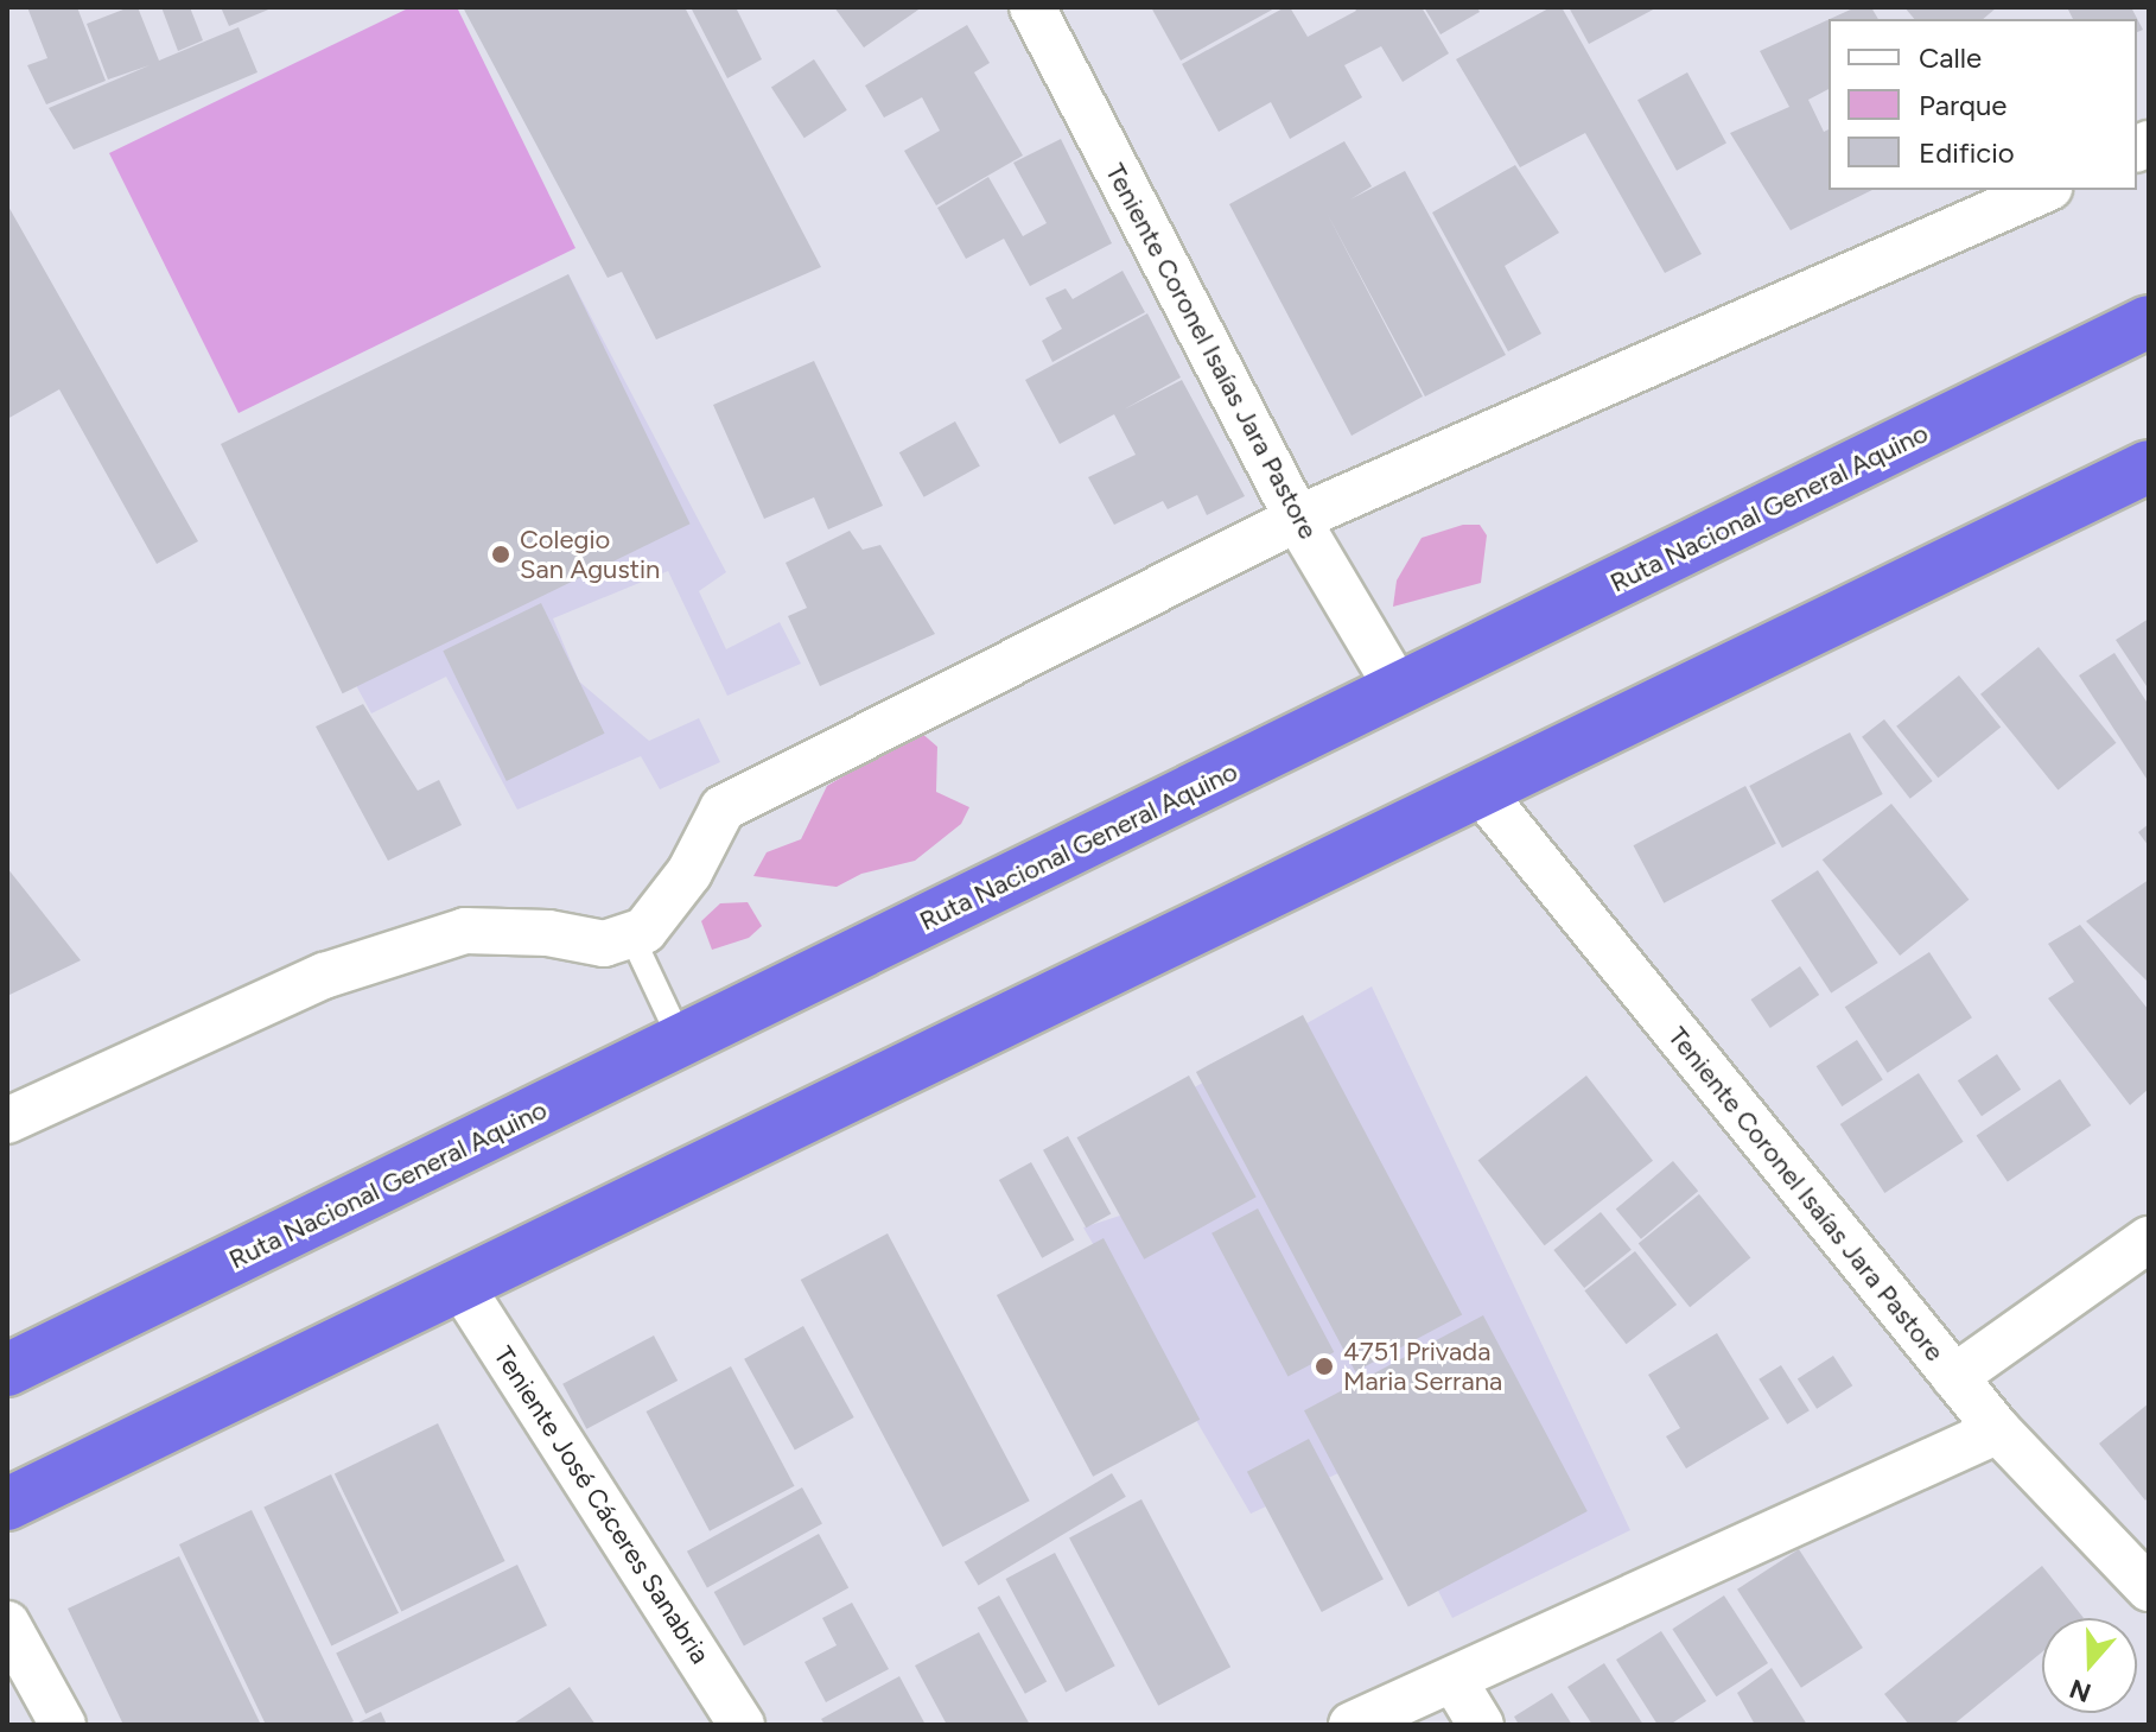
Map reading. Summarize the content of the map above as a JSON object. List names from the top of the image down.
{
  "streets": {
    "highway": ["Ruta Nacional General Aquino"],
    "street": ["Teniente Coronel Isaías Jara Pastore", "Teniente José Cáceres Sanabria"]
  },
  "crossings": [
    ["Teniente Coronel Isaías Jara Pastore", "Ruta Nacional General Aquino"]
  ],
  "places": ["Colegio San Agustin", "4751 Privada Maria Serrana"],
  "legend": ["Calle", "Parque", "Edificio"],
  "north": "bottom"
}
